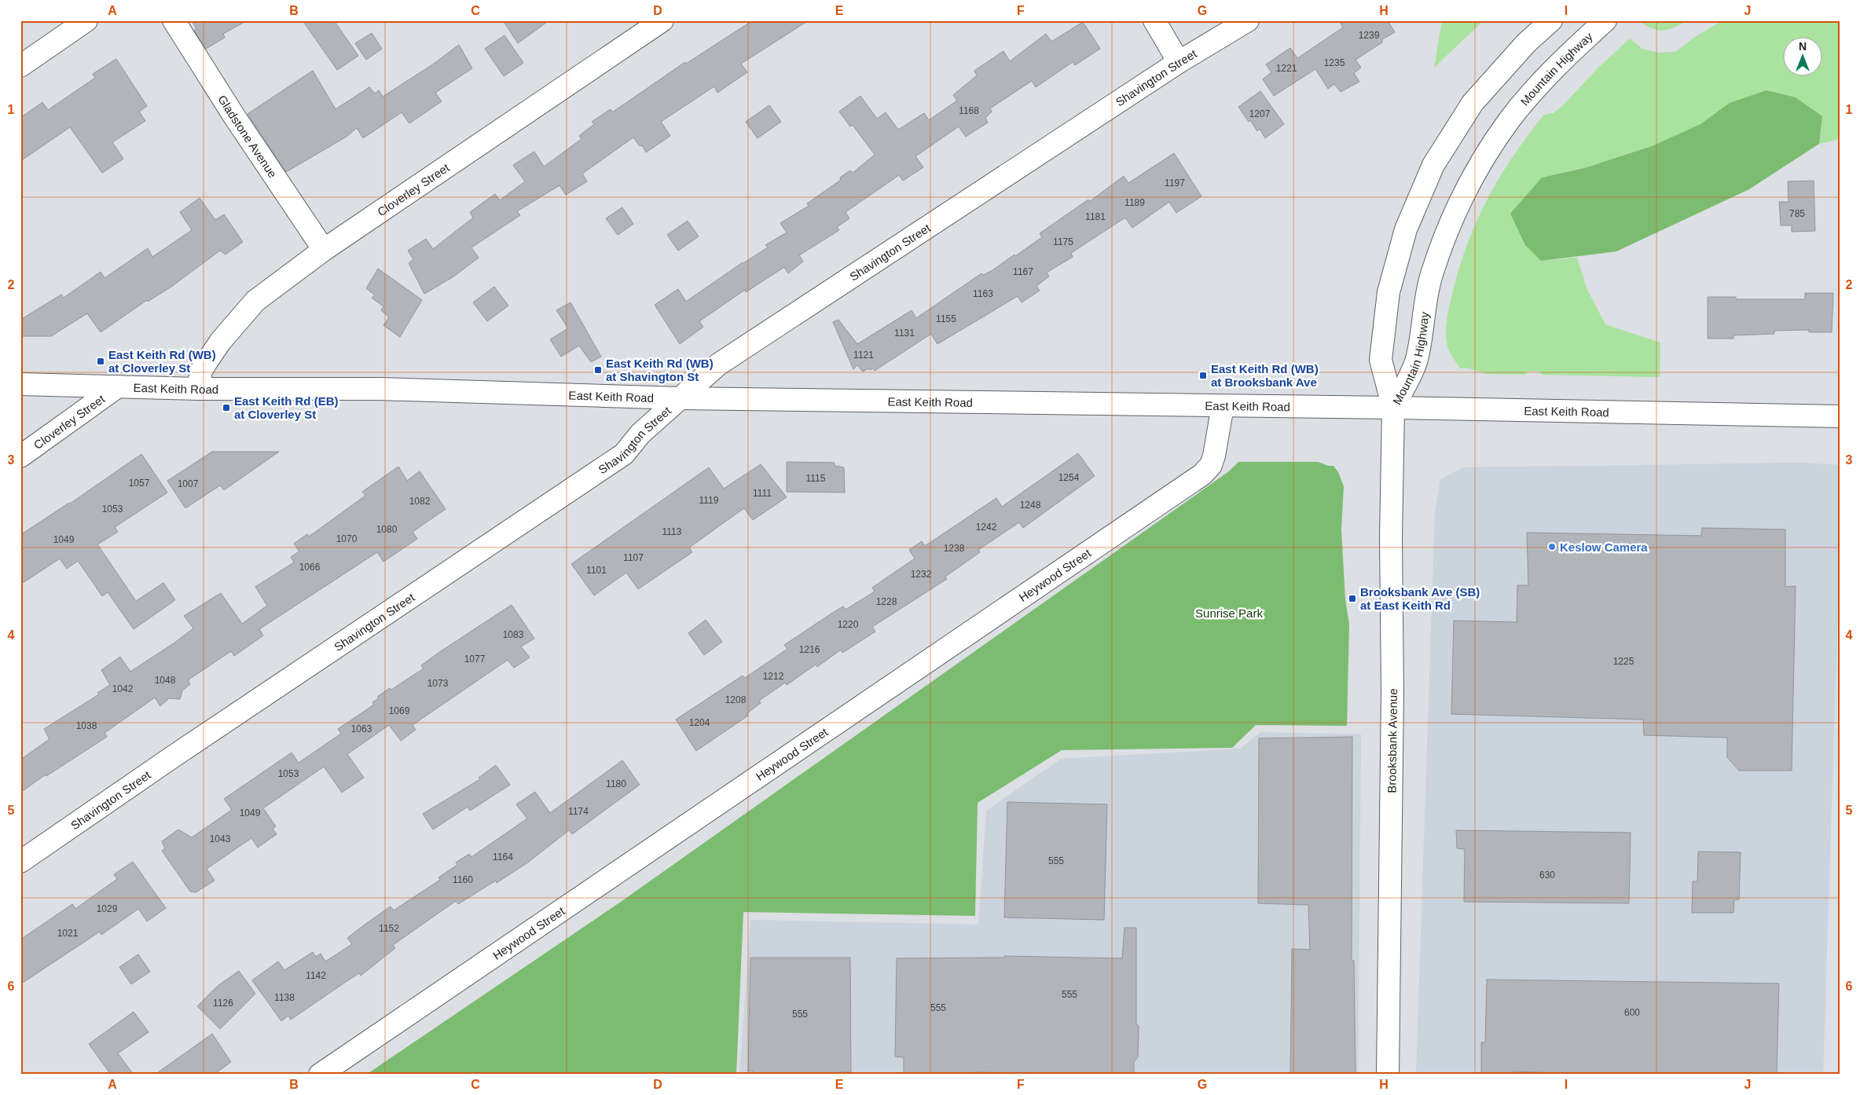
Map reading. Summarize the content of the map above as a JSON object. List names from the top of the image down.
{
  "streets": {
    "street": [
      "Mountain Highway",
      "Shavington Street",
      "Gladstone Avenue",
      "Cloverley Street",
      "East Keith Road",
      "Heywood Street",
      "Brooksbank Avenue"
    ]
  },
  "crossings": [
    ["Mountain Highway", "East Keith Road"],
    ["Mountain Highway", "Brooksbank Avenue"],
    ["Shavington Street", "East Keith Road"],
    ["Gladstone Avenue", "Cloverley Street"],
    ["Cloverley Street", "East Keith Road"],
    ["East Keith Road", "Heywood Street"],
    ["East Keith Road", "Brooksbank Avenue"]
  ],
  "parks": ["Sunrise Park"],
  "places": {
    "transit": [
      "East Keith Rd (WB) at Cloverley St",
      "East Keith Rd (WB) at Shavington St",
      "East Keith Rd (WB) at Brooksbank Ave",
      "East Keith Rd (EB) at Cloverley St",
      "Brooksbank Ave (SB) at East Keith Rd"
    ],
    "other": ["Keslow Camera"]
  },
  "house_numbers": [
    "1239",
    "1235",
    "1221",
    "1168",
    "1207",
    "1197",
    "1189",
    "785",
    "1181",
    "1175",
    "1167",
    "1163",
    "1155",
    "1131",
    "1121",
    "1254",
    "1115",
    "1057",
    "1007",
    "1111",
    "1119",
    "1082",
    "1248",
    "1053",
    "1242",
    "1080",
    "1113",
    "1070",
    "1049",
    "1238",
    "1107",
    "1066",
    "1101",
    "1232",
    "1228",
    "1220",
    "1083",
    "1216",
    "1077",
    "1225",
    "1212",
    "1048",
    "1073",
    "1042",
    "1208",
    "1069",
    "1204",
    "1038",
    "1063",
    "1053",
    "1180",
    "1174",
    "1049",
    "1043",
    "1164",
    "555",
    "630",
    "1160",
    "1029",
    "1152",
    "1021",
    "1142",
    "555",
    "1138",
    "1126",
    "555",
    "600",
    "555"
  ],
  "north": "top",
  "grid": {
    "columns": [
      "A",
      "B",
      "C",
      "D",
      "E",
      "F",
      "G",
      "H",
      "I",
      "J"
    ],
    "rows": [
      "1",
      "2",
      "3",
      "4",
      "5",
      "6"
    ]
  }
}
